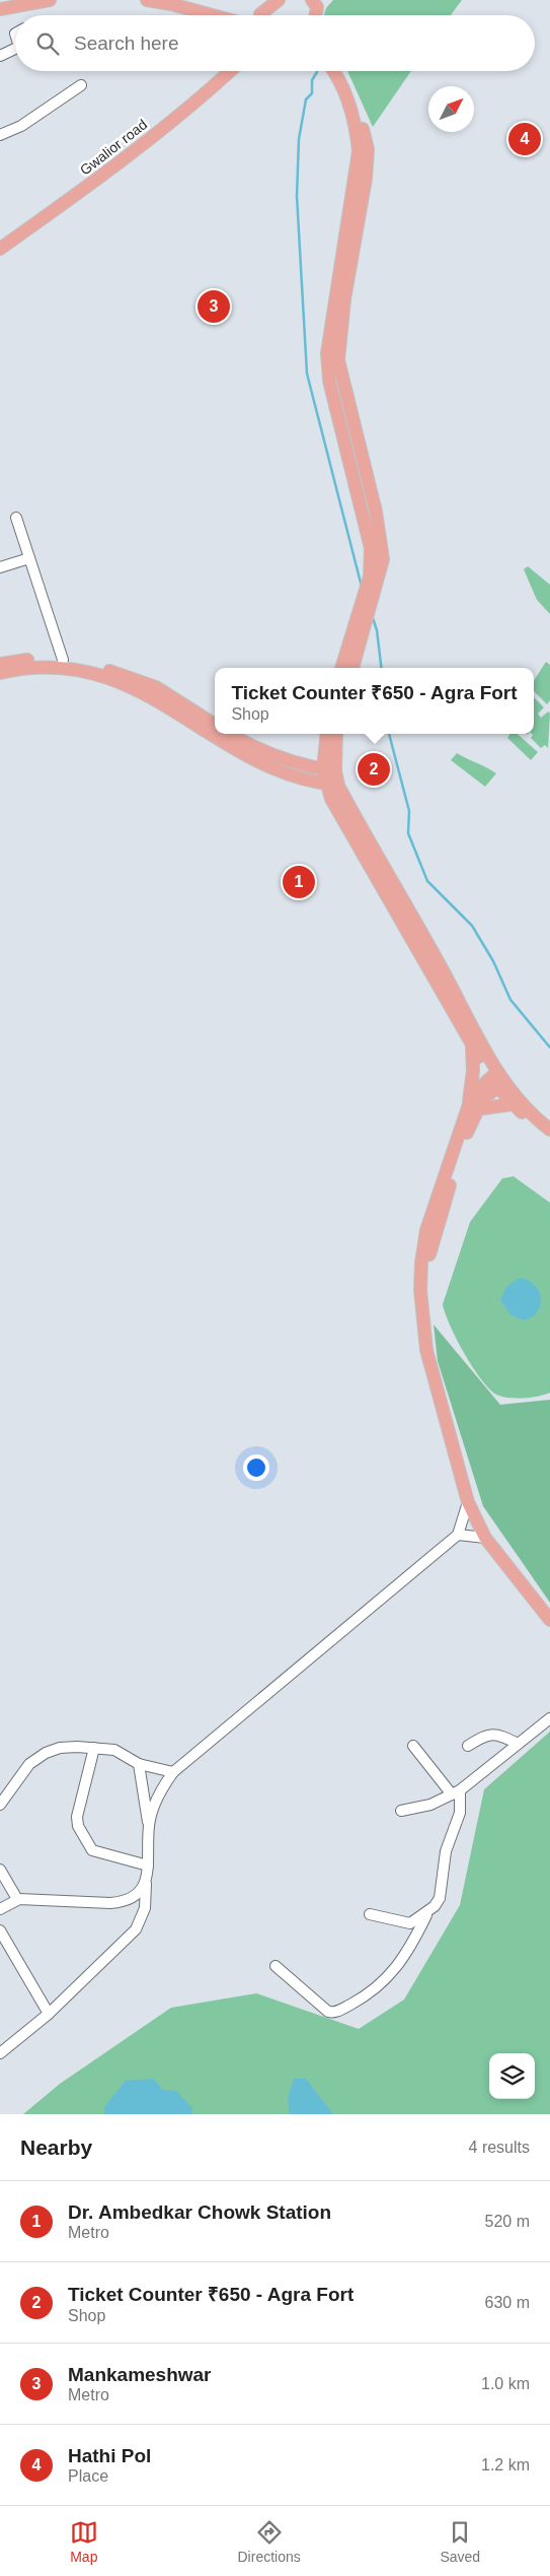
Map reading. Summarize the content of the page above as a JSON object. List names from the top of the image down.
{
  "streets": {
    "main road": ["Gwalior road"]
  },
  "north": "top right",
  "page": {
    "search": "Search here",
    "pins": [
      "4",
      "3",
      "2",
      "1"
    ],
    "popup": ["Ticket Counter ₹650 - Agra Fort", "Shop"],
    "heading": ["Nearby", "4 results"],
    "list": [
      {
        "mark": "1",
        "name": "Dr. Ambedkar Chowk Station",
        "note": "Metro",
        "value": "520 m"
      },
      {
        "mark": "2",
        "name": "Ticket Counter ₹650 - Agra Fort",
        "note": "Shop",
        "value": "630 m"
      },
      {
        "mark": "3",
        "name": "Mankameshwar",
        "note": "Metro",
        "value": "1.0 km"
      },
      {
        "mark": "4",
        "name": "Hathi Pol",
        "note": "Place",
        "value": "1.2 km"
      }
    ],
    "nav": ["Map", "Directions", "Saved"]
  }
}
